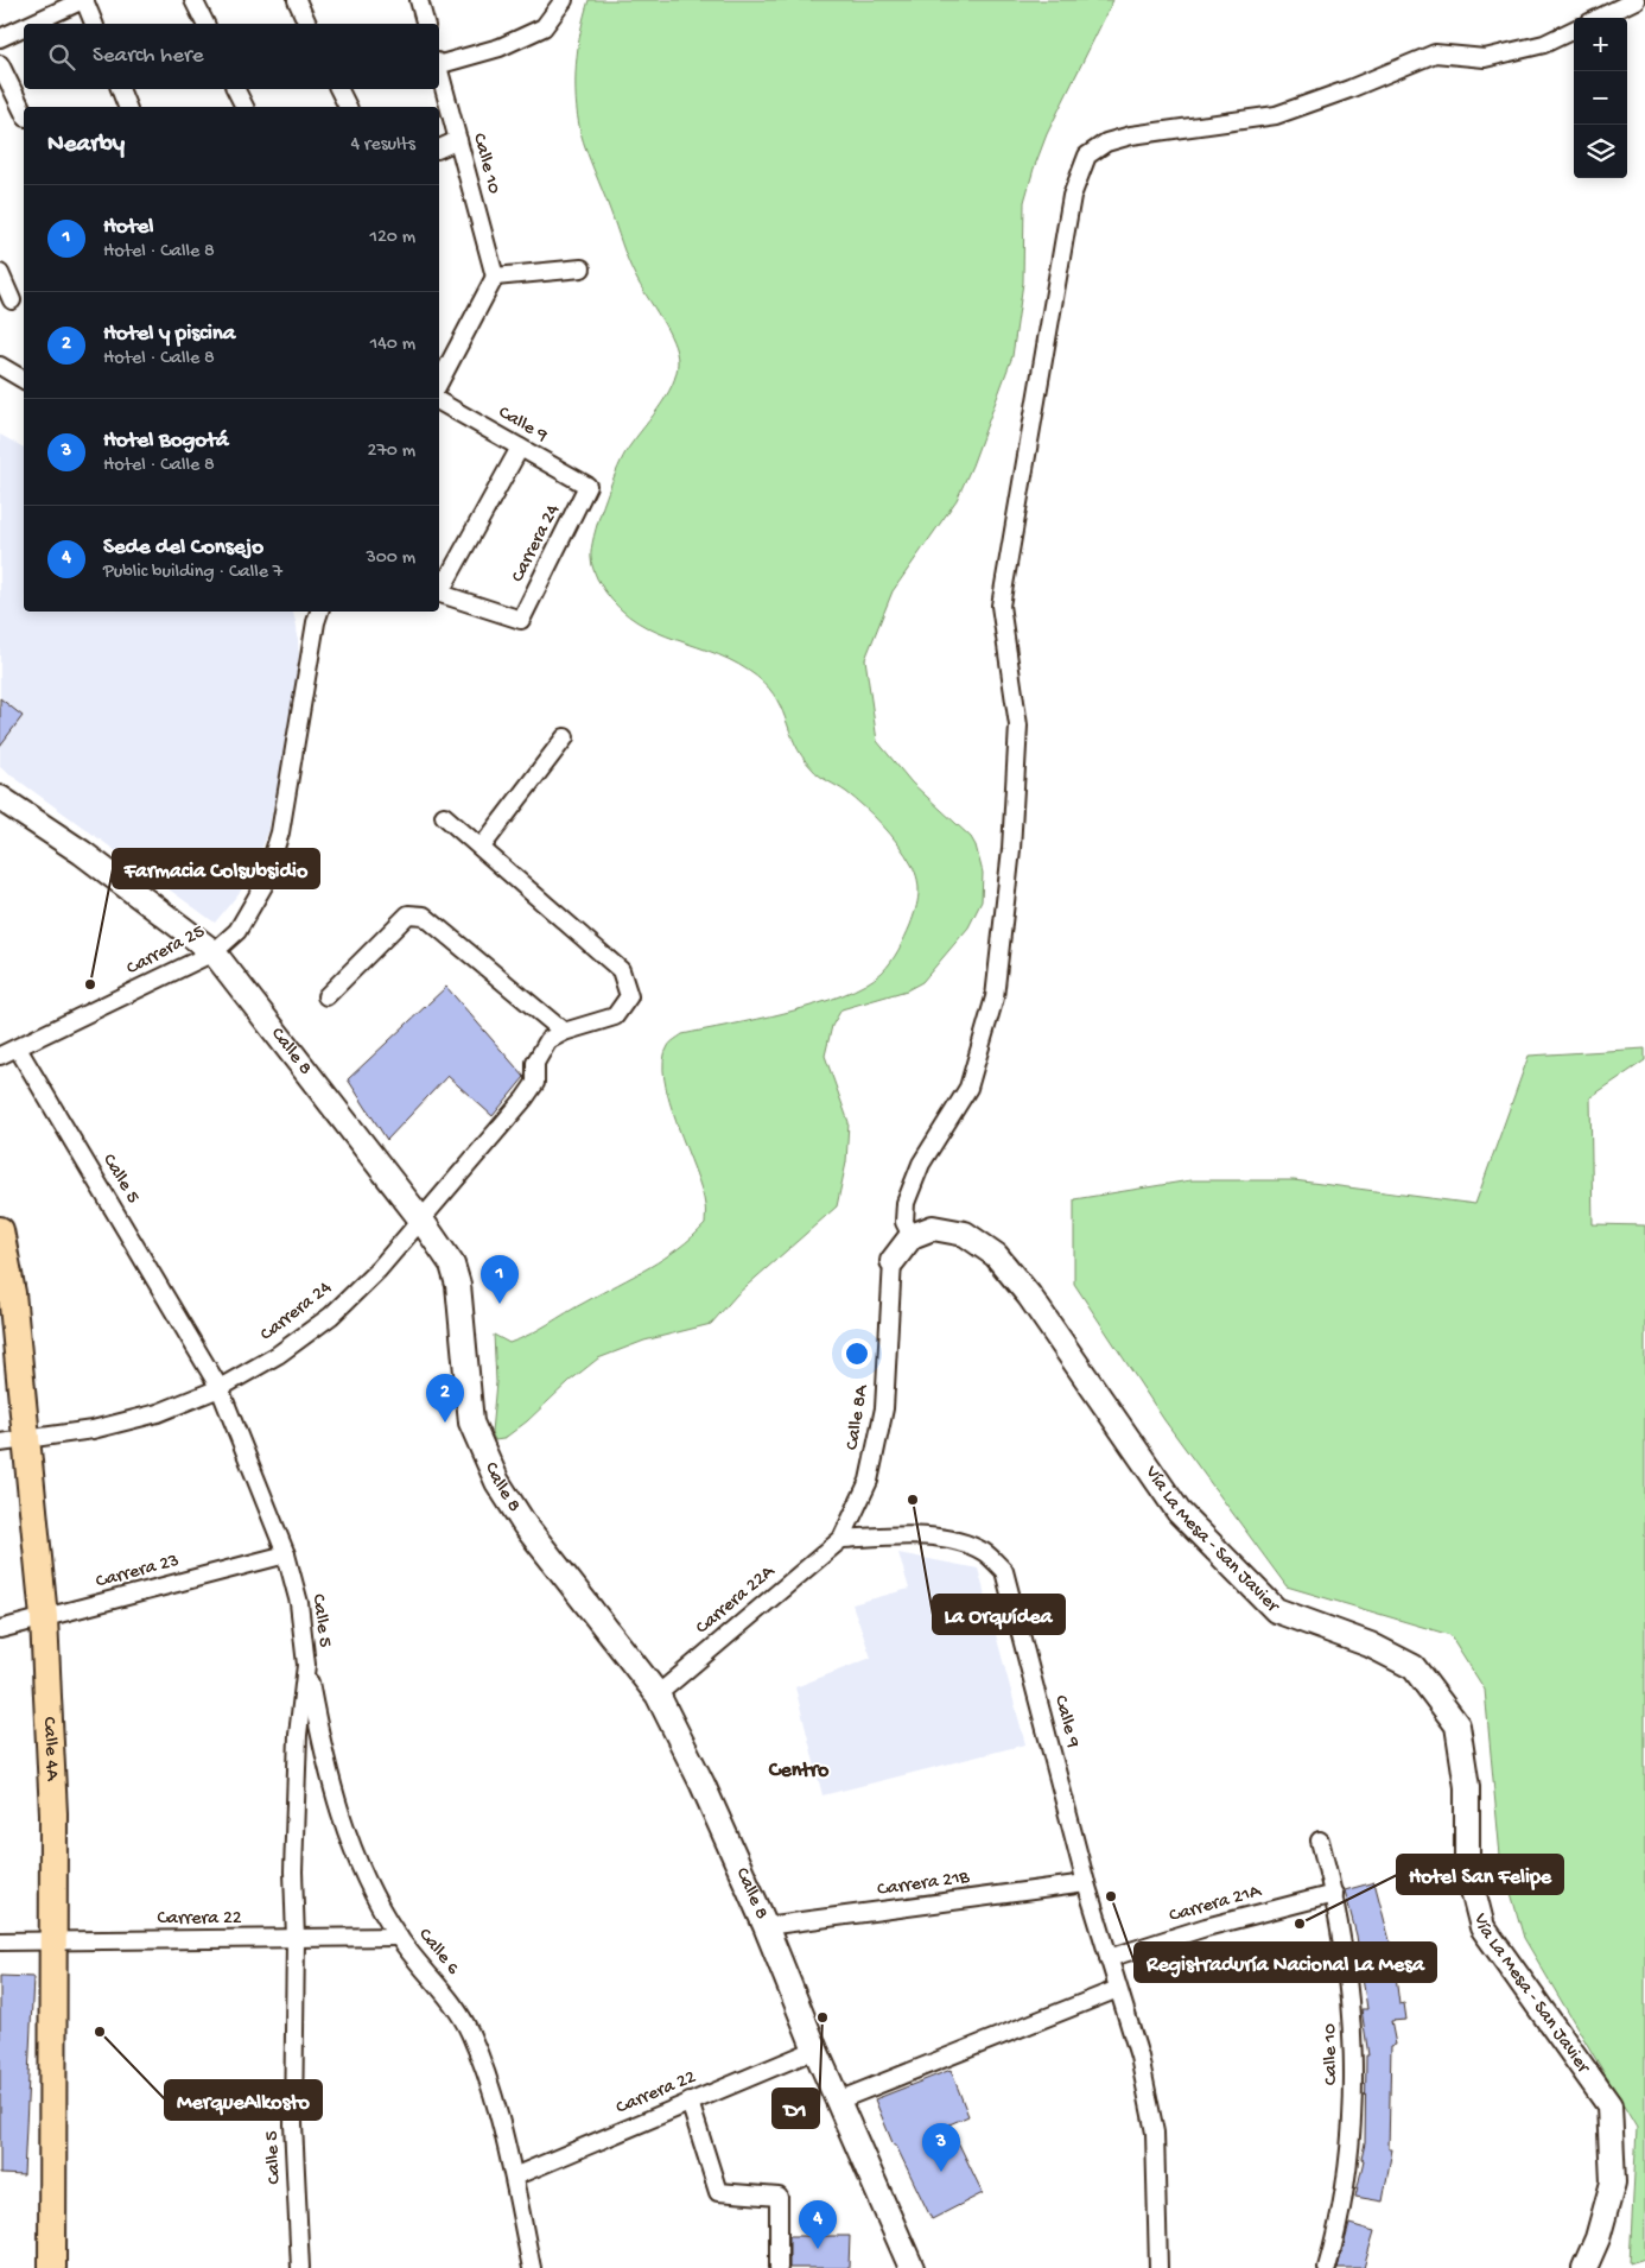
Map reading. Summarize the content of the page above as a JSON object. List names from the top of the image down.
{
  "streets": {
    "main road": ["Calle 8", "Vía La Mesa - San Javier", "Calle 4A"],
    "street": [
      "Calle 10",
      "Calle 9",
      "Carrera 24",
      "Carrera 25",
      "Calle 5",
      "Calle 8A",
      "Carrera 23",
      "Carrera 22A",
      "Carrera 21B",
      "Carrera 21A",
      "Carrera 22",
      "Calle 6"
    ]
  },
  "crossings": [
    ["Calle 10", "Carrera 21A"],
    ["Calle 9", "Carrera 24"],
    ["Calle 9", "Calle 8A"],
    ["Calle 9", "Carrera 22A"],
    ["Calle 9", "Carrera 21B"],
    ["Calle 9", "Carrera 21A"],
    ["Carrera 24", "Calle 8"],
    ["Carrera 24", "Calle 5"],
    ["Carrera 24", "Calle 4A"],
    ["Carrera 25", "Calle 8"],
    ["Carrera 25", "Calle 5"],
    ["Calle 8", "Carrera 22A"],
    ["Calle 8", "Carrera 21B"],
    ["Calle 8", "Carrera 22"],
    ["Calle 5", "Carrera 23"],
    ["Calle 5", "Carrera 22"],
    ["Calle 5", "Calle 6"],
    ["Calle 8A", "Carrera 22A"],
    ["Carrera 23", "Calle 4A"],
    ["Calle 4A", "Carrera 22"],
    ["Carrera 22", "Calle 6"]
  ],
  "districts": ["Centro"],
  "places": [
    "Farmacia Colsubsidio",
    "La Orquídea",
    "Registraduría Nacional La Mesa",
    "Hotel San Felipe",
    "D1",
    "MerqueAlkosto"
  ],
  "page": {
    "map_buttons": ["+", "−"],
    "search": "Search here",
    "heading": ["Nearby", "4 results"],
    "list": [
      {
        "mark": "1",
        "name": "Hotel",
        "note": "Hotel · Calle 8",
        "value": "120 m"
      },
      {
        "mark": "2",
        "name": "Hotel y piscina",
        "note": "Hotel · Calle 8",
        "value": "140 m"
      },
      {
        "mark": "3",
        "name": "Hotel Bogotá",
        "note": "Hotel · Calle 8",
        "value": "270 m"
      },
      {
        "mark": "4",
        "name": "Sede del Consejo",
        "note": "Public building · Calle 7",
        "value": "300 m"
      }
    ],
    "pins": [
      "1",
      "2",
      "3",
      "4"
    ]
  }
}
